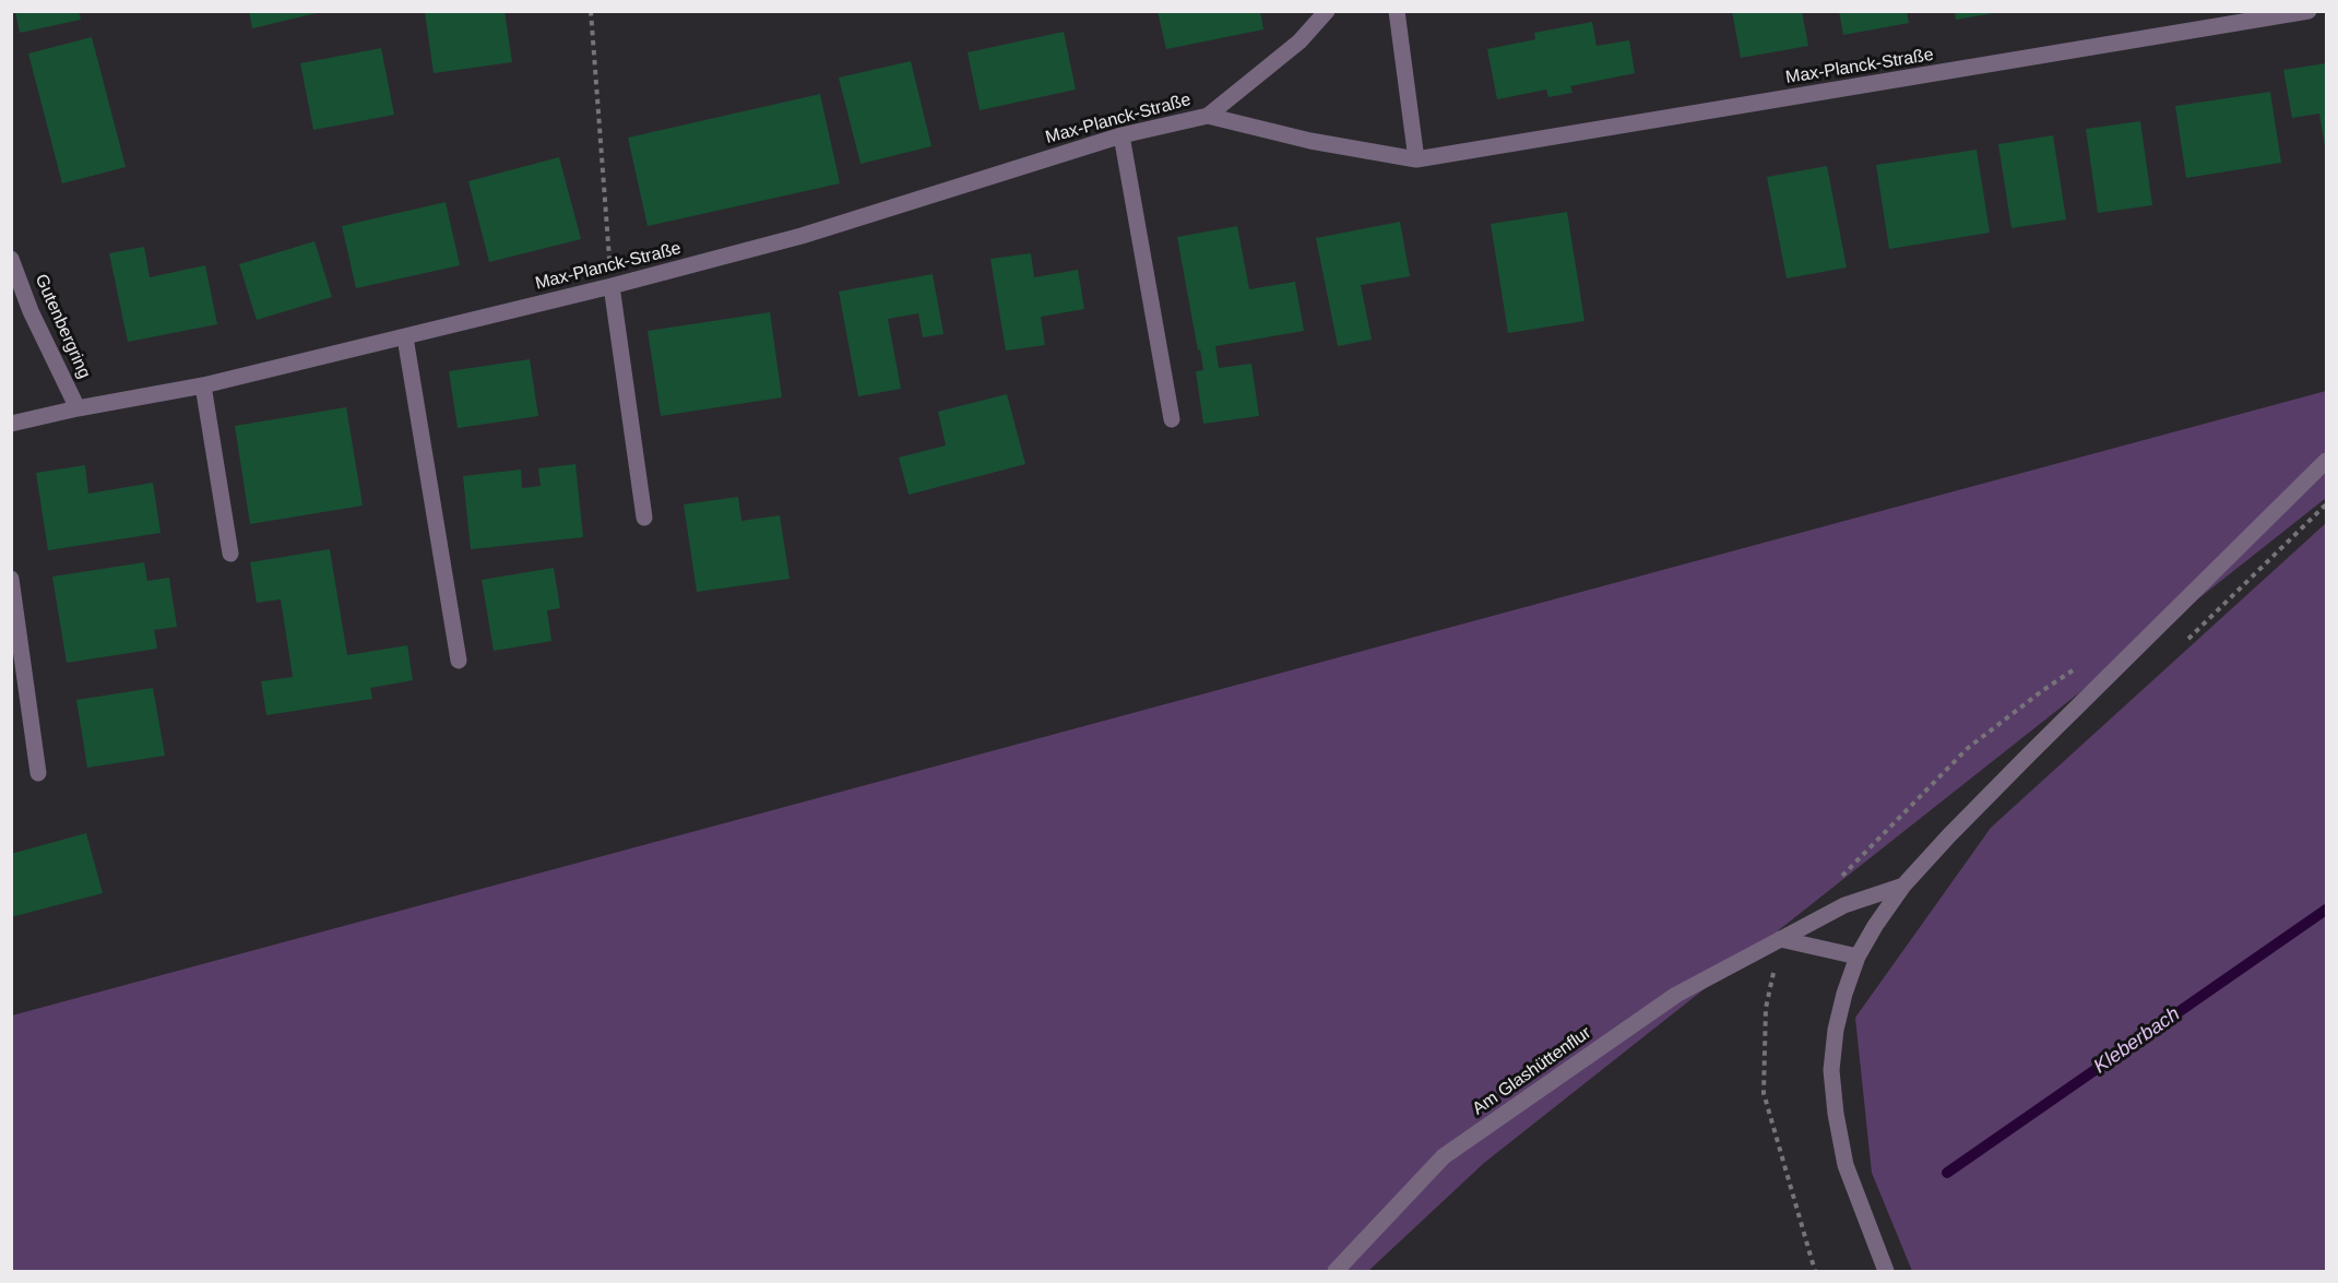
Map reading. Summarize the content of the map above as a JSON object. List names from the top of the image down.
{
  "streets": {
    "street": ["Max-Planck-Straße", "Gutenbergring", "Am Glashüttenflur"]
  },
  "crossings": [
    ["Max-Planck-Straße", "Gutenbergring"]
  ],
  "water": ["Kleberbach"]
}
